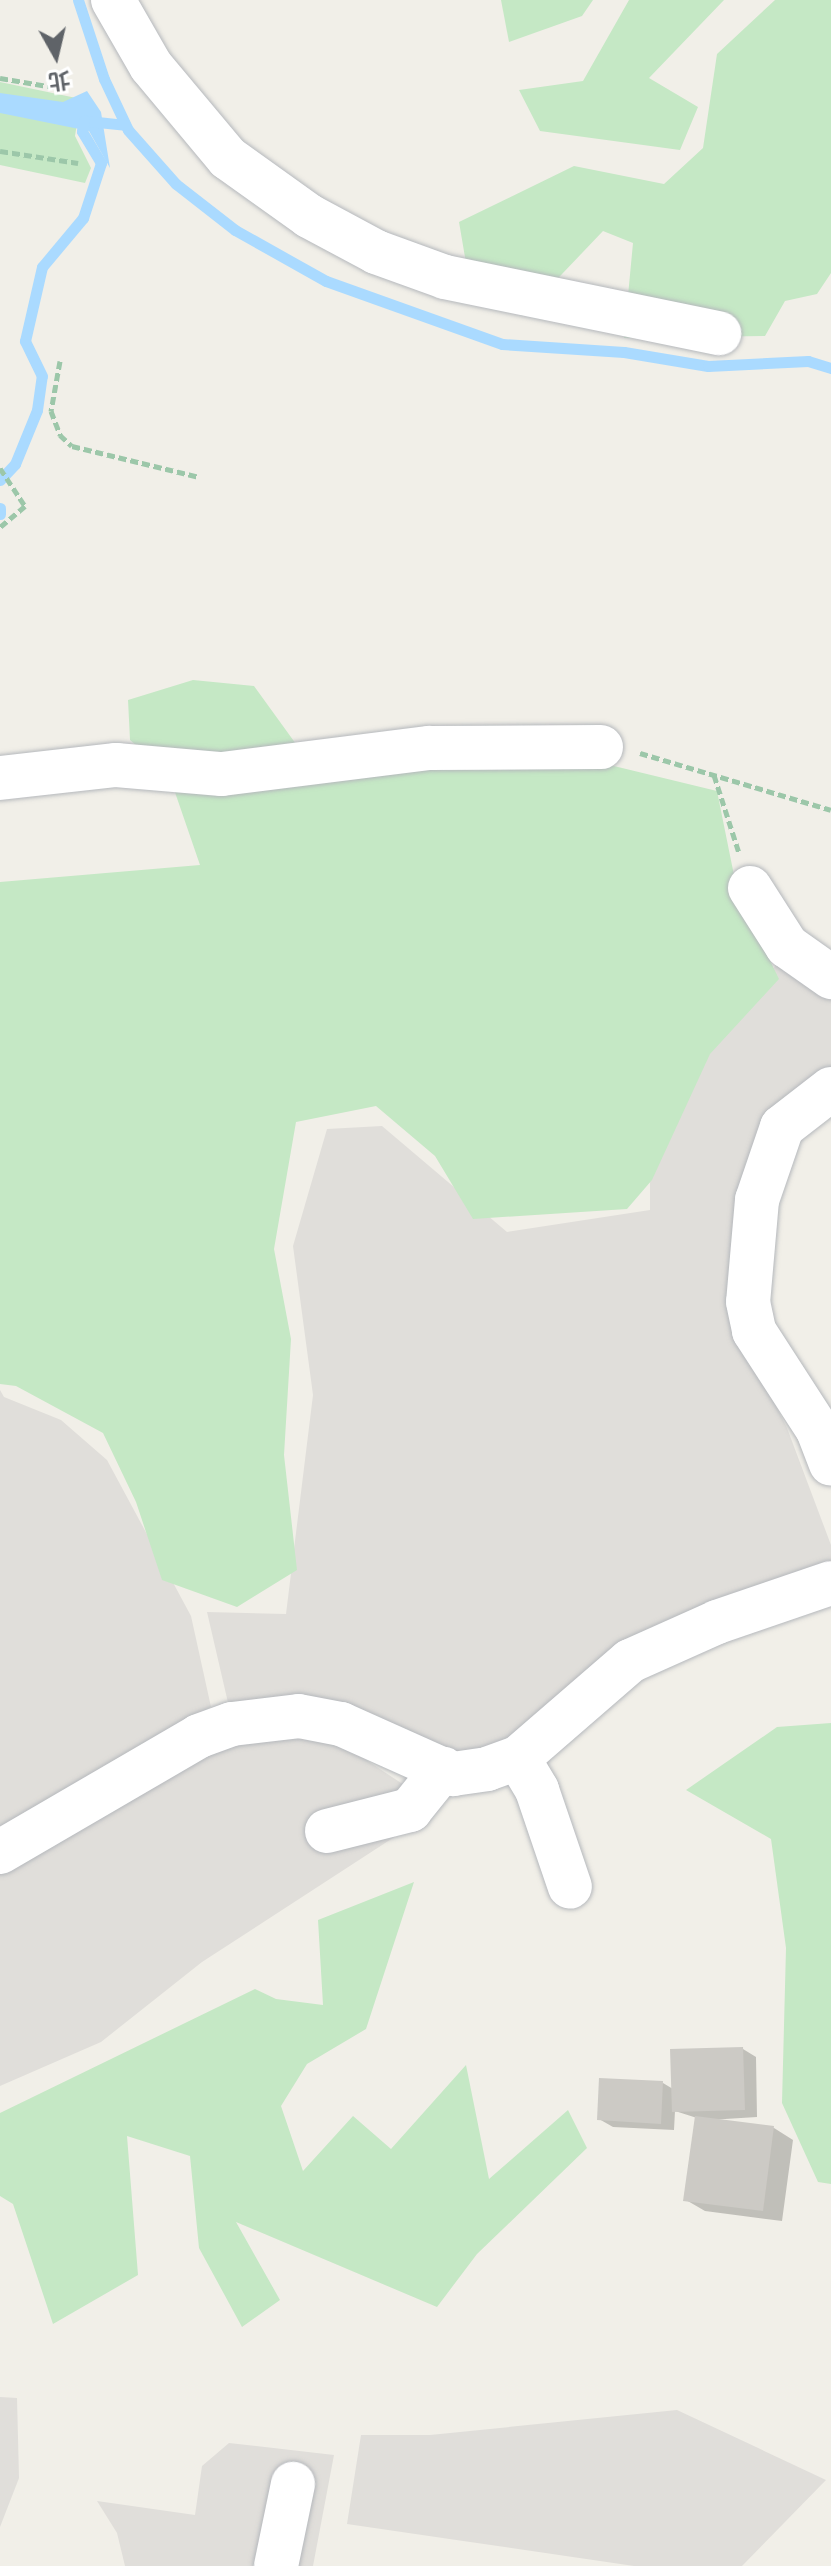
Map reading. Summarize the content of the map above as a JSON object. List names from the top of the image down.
{
  "north": "bottom"
}
